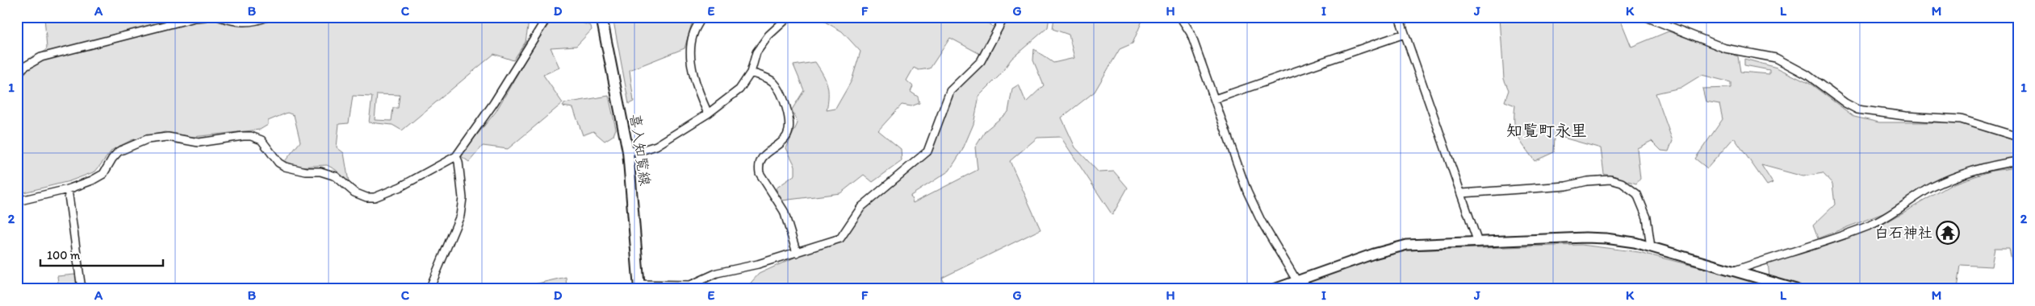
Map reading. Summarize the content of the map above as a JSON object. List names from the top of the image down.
{
  "streets": {
    "main road": ["喜入知覧線"]
  },
  "districts": ["知覧町永里"],
  "places": {
    "temple": ["白石神社"]
  },
  "scale_bar": "100 m",
  "grid": {
    "columns": [
      "A",
      "B",
      "C",
      "D",
      "E",
      "F",
      "G",
      "H",
      "I",
      "J",
      "K",
      "L",
      "M"
    ],
    "rows": ["1", "2"]
  }
}
